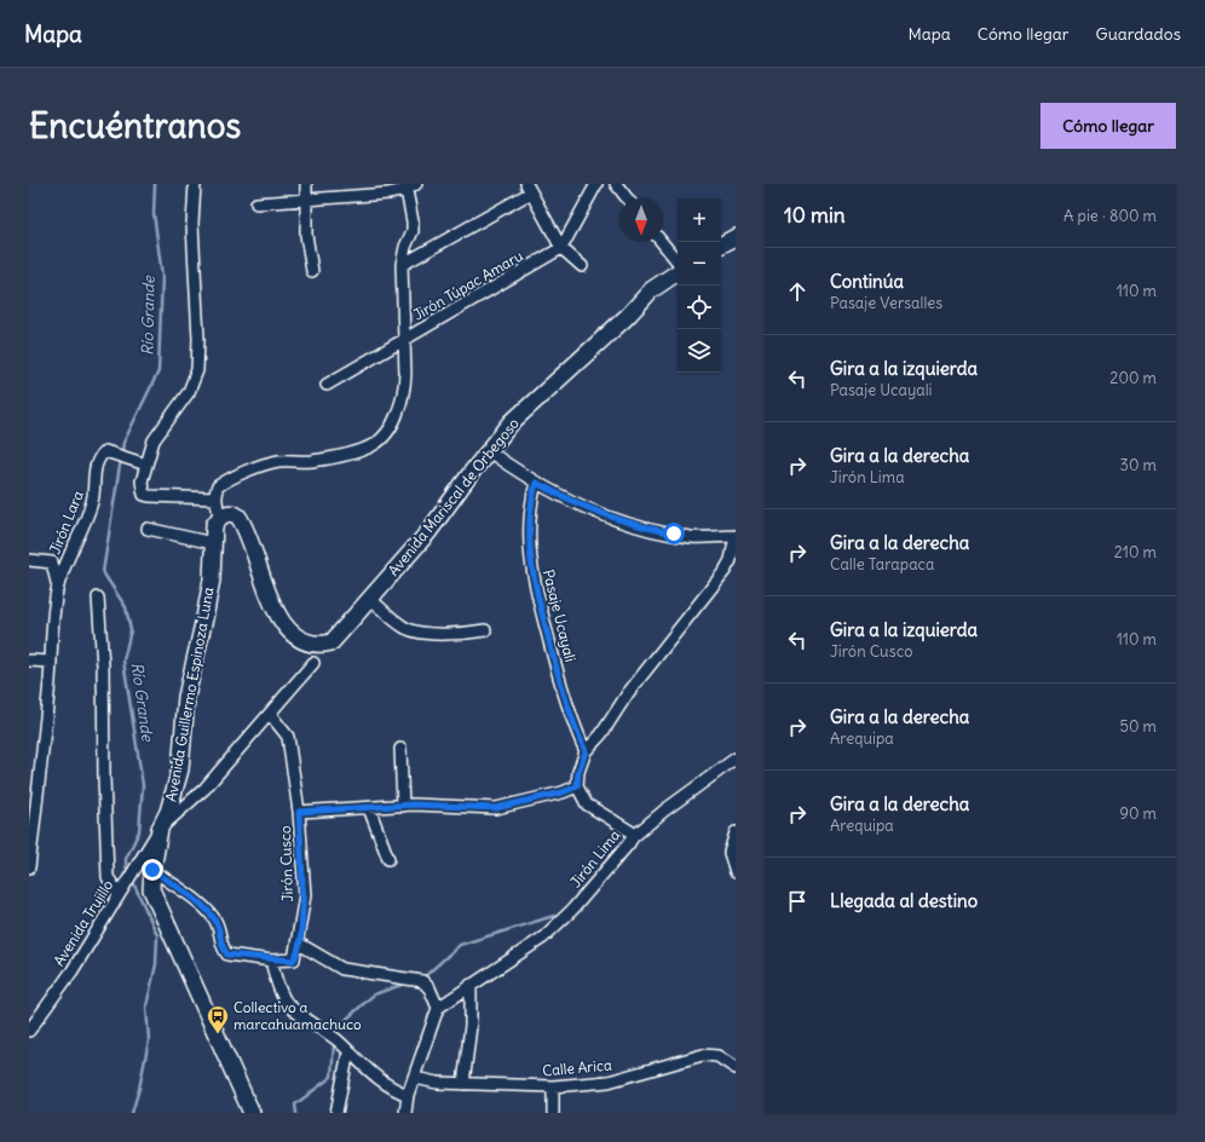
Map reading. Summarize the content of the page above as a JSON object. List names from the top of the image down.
{
  "streets": {
    "highway": ["Avenida Mariscal de Orbegoso", "Avenida Guillermo Espinoza Luna"],
    "street": [
      "Jirón Túpac Amaru",
      "Jirón Lara",
      "Pasaje Ucayali",
      "Jirón Lima",
      "Jirón Cusco",
      "Avenida Trujillo",
      "Calle Arica"
    ]
  },
  "crossings": [
    ["Avenida Mariscal de Orbegoso", "Avenida Guillermo Espinoza Luna"],
    ["Avenida Guillermo Espinoza Luna", "Avenida Trujillo"],
    ["Jirón Cusco", "Avenida Trujillo"]
  ],
  "water": ["Río Grande"],
  "places": {
    "bus stop": ["Collectivo a marcahuamachuco"]
  },
  "north": "bottom",
  "page": {
    "header": "Mapa",
    "nav": ["Mapa", "Cómo llegar", "Guardados"],
    "buttons": "Cómo llegar",
    "title": "Encuéntranos",
    "heading": ["10 min", "A pie · 800 m"],
    "map_buttons": ["+", "−"],
    "list": [
      ["Continúa", "Pasaje Versalles", "110 m"],
      ["Gira a la izquierda", "Pasaje Ucayali", "200 m"],
      ["Gira a la derecha", "Jirón Lima", "30 m"],
      ["Gira a la derecha", "Calle Tarapaca", "210 m"],
      ["Gira a la izquierda", "Jirón Cusco", "110 m"],
      ["Gira a la derecha", "Arequipa", "50 m"],
      ["Gira a la derecha", "Arequipa", "90 m"],
      "Llegada al destino"
    ]
  }
}
